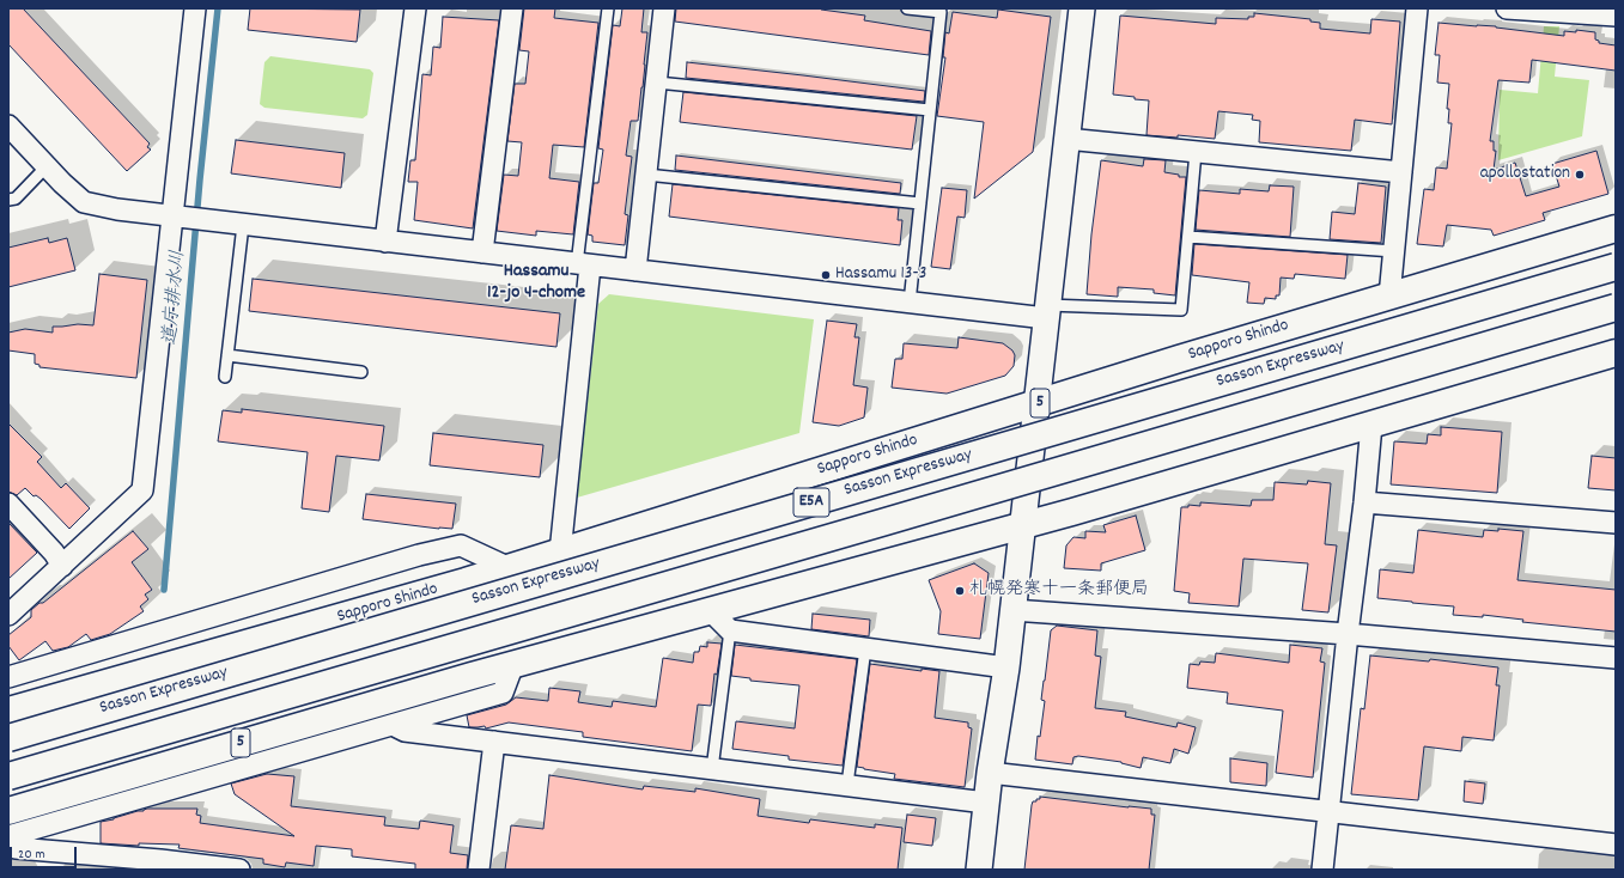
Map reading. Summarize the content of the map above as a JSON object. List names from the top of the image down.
{
  "streets": {
    "highway": [
      "Sapporo Shindo",
      "Sasson Expressway",
      "5",
      "E5A"
    ]
  },
  "districts": ["Hassamu 12-jo 4-chome"],
  "water": ["道庁排水川"],
  "places": ["apollostation", "Hassamu 13-3", "札幌発寒十一条郵便局"],
  "scale_bar": "20 m"
}
